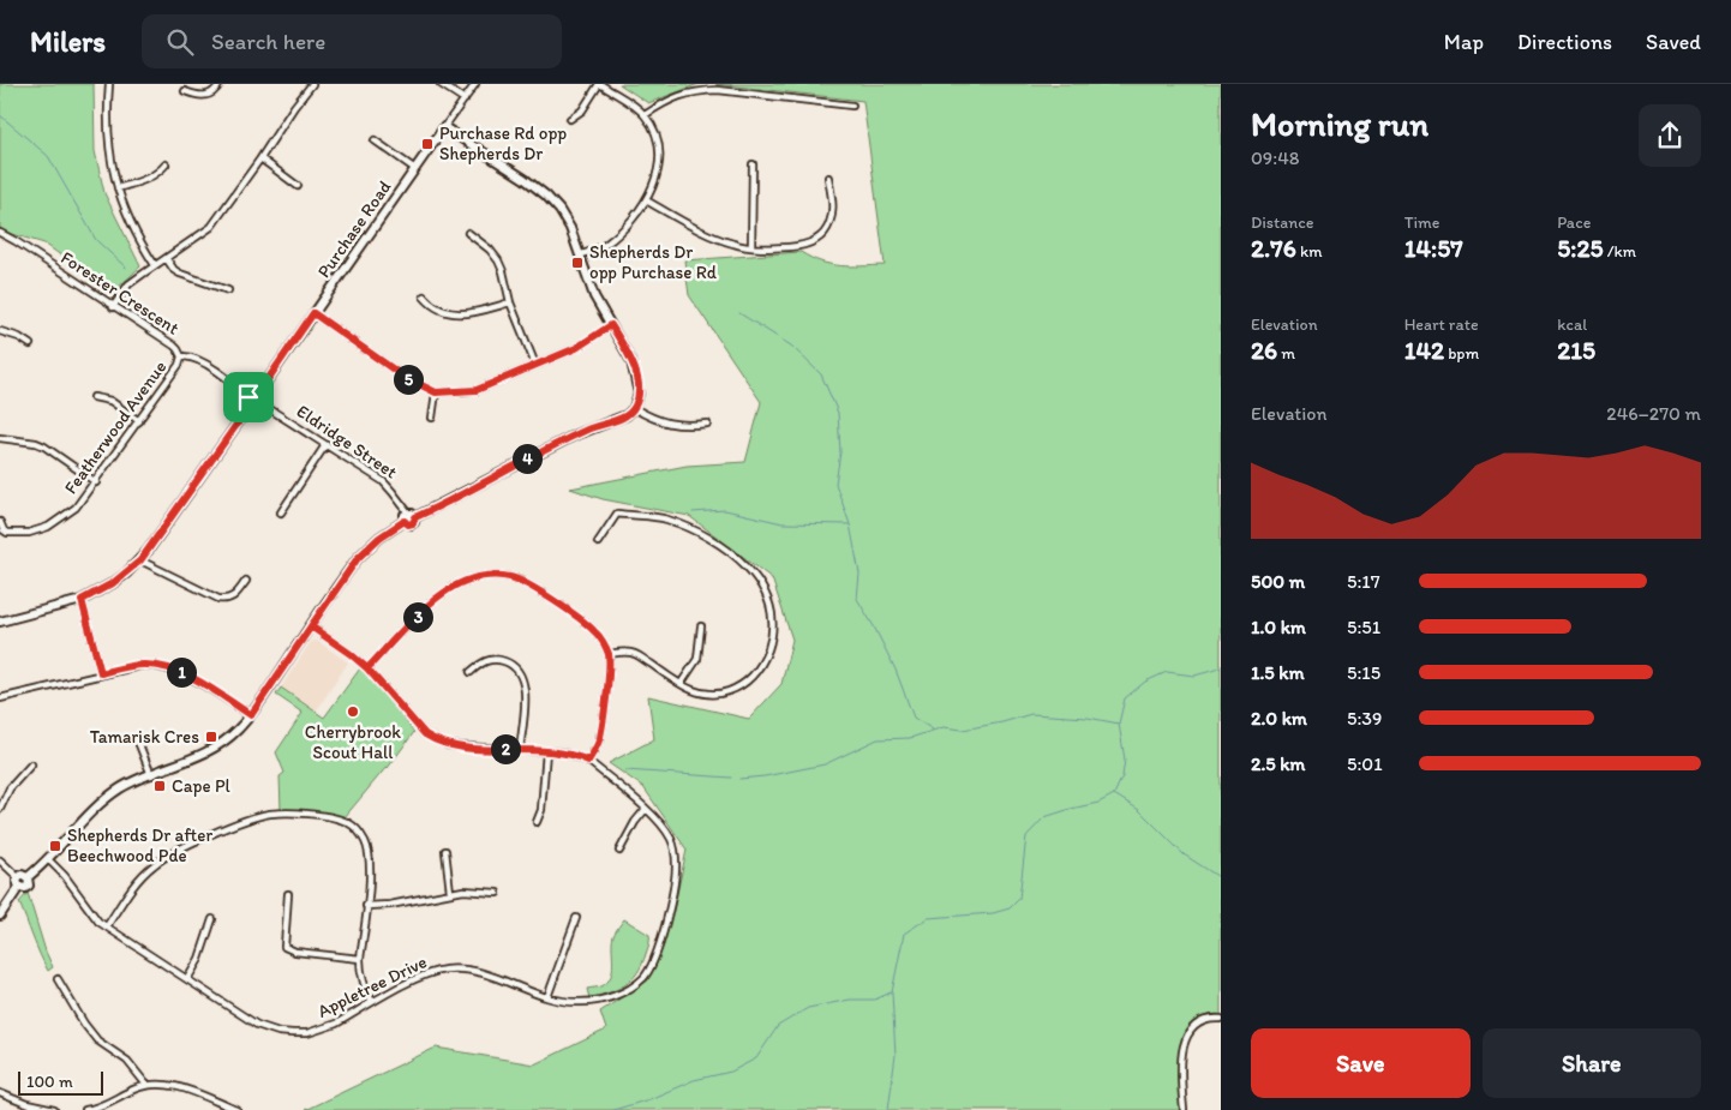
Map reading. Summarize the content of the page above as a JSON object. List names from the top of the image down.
{
  "streets": {
    "main road": ["Purchase Road"],
    "street": [
      "Forester Crescent",
      "Featherwood Avenue",
      "Eldridge Street",
      "Appletree Drive"
    ]
  },
  "crossings": [
    ["Purchase Road", "Forester Crescent"],
    ["Purchase Road", "Eldridge Street"],
    ["Forester Crescent", "Featherwood Avenue"],
    ["Forester Crescent", "Eldridge Street"]
  ],
  "places": {
    "transit": [
      "Purchase Rd opp Shepherds Dr",
      "Shepherds Dr opp Purchase Rd",
      "Tamarisk Cres",
      "Cape Pl",
      "Shepherds Dr after Beechwood Pde"
    ],
    "other": ["Cherrybrook Scout Hall"]
  },
  "scale_bar": "100 m",
  "page": {
    "header": "Milers",
    "search": "Search here",
    "nav": ["Map", "Directions", "Saved"],
    "heading": ["Morning run", "09:48"],
    "stats": [
      ["Distance", "2.76 km"],
      ["Time", "14:57"],
      ["Pace", "5:25 /km"],
      ["Elevation", "26 m"],
      ["Heart rate", "142 bpm"],
      ["kcal", "215"]
    ],
    "pins": [
      "5",
      "4",
      "3",
      "1",
      "2"
    ],
    "chart": ["Elevation", "246–270 m"],
    "list": [
      {
        "name": "500 m",
        "note": "5:17"
      },
      {
        "name": "1.0 km",
        "note": "5:51"
      },
      {
        "name": "1.5 km",
        "note": "5:15"
      },
      {
        "name": "2.0 km",
        "note": "5:39"
      },
      {
        "name": "2.5 km",
        "note": "5:01"
      }
    ],
    "buttons": ["Save", "Share"],
    "scale": "100 m"
  }
}
